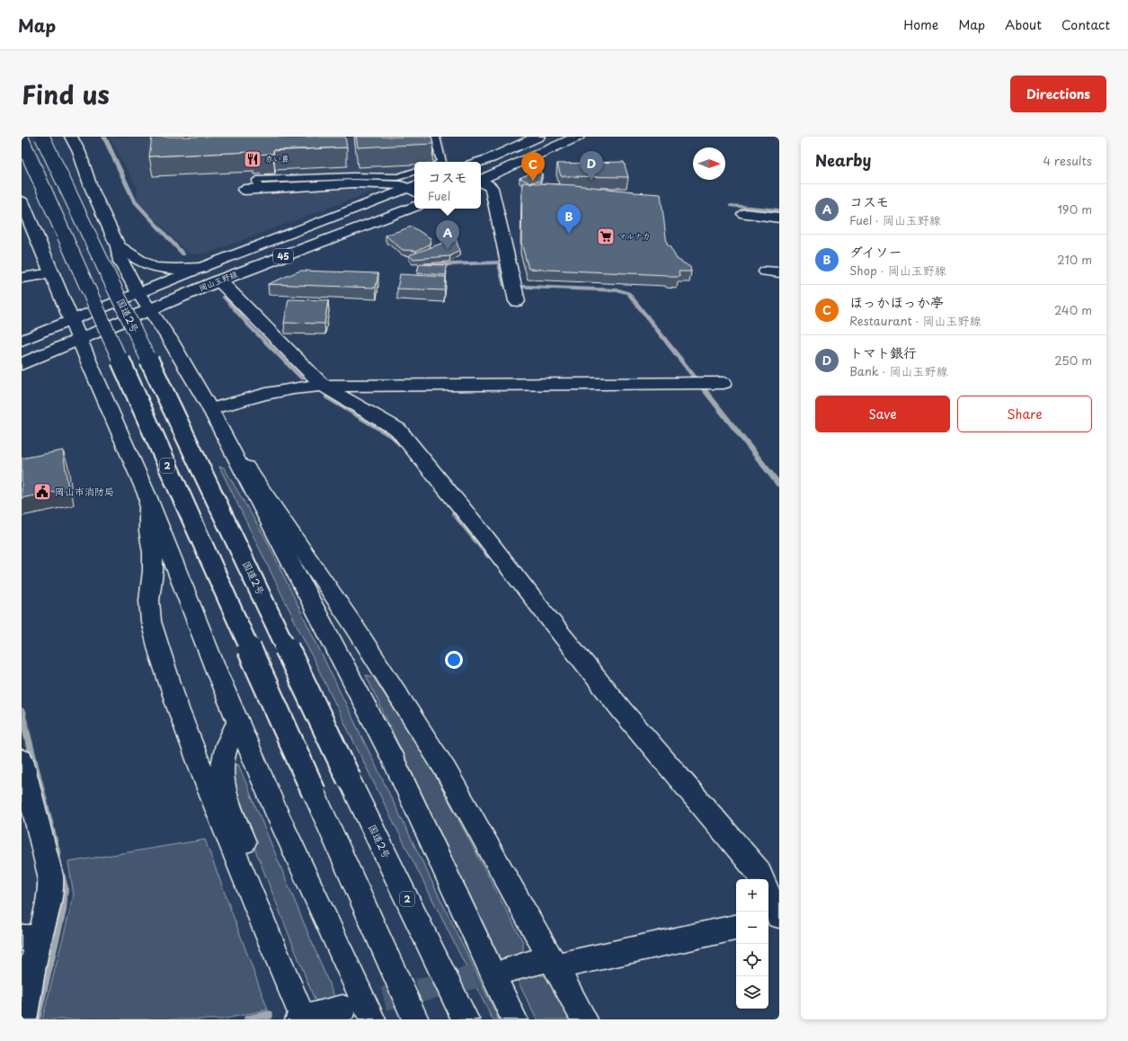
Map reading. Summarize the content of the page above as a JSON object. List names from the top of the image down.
{
  "streets": {
    "main road": [
      "45",
      "岡山玉野線",
      "国道2号",
      "2"
    ]
  },
  "places": {
    "restaurant": ["赤い鼻"],
    "supermarket": ["マルナカ"],
    "public building": ["岡山市消防局"]
  },
  "north": "right",
  "page": {
    "header": "Map",
    "nav": [
      "Home",
      "Map",
      "About",
      "Contact"
    ],
    "title": "Find us",
    "buttons": [
      "Directions",
      ["Save", "Share"]
    ],
    "heading": ["Nearby", "4 results"],
    "pins": [
      "D",
      "C",
      "B",
      "A"
    ],
    "popup": ["コスモ", "Fuel"],
    "list": [
      {
        "mark": "A",
        "name": "コスモ",
        "note": "Fuel · 岡山玉野線",
        "value": "190 m"
      },
      {
        "mark": "B",
        "name": "ダイソー",
        "note": "Shop · 岡山玉野線",
        "value": "210 m"
      },
      {
        "mark": "C",
        "name": "ほっかほっか亭",
        "note": "Restaurant · 岡山玉野線",
        "value": "240 m"
      },
      {
        "mark": "D",
        "name": "トマト銀行",
        "note": "Bank · 岡山玉野線",
        "value": "250 m"
      }
    ],
    "map_buttons": ["+", "−"]
  }
}
